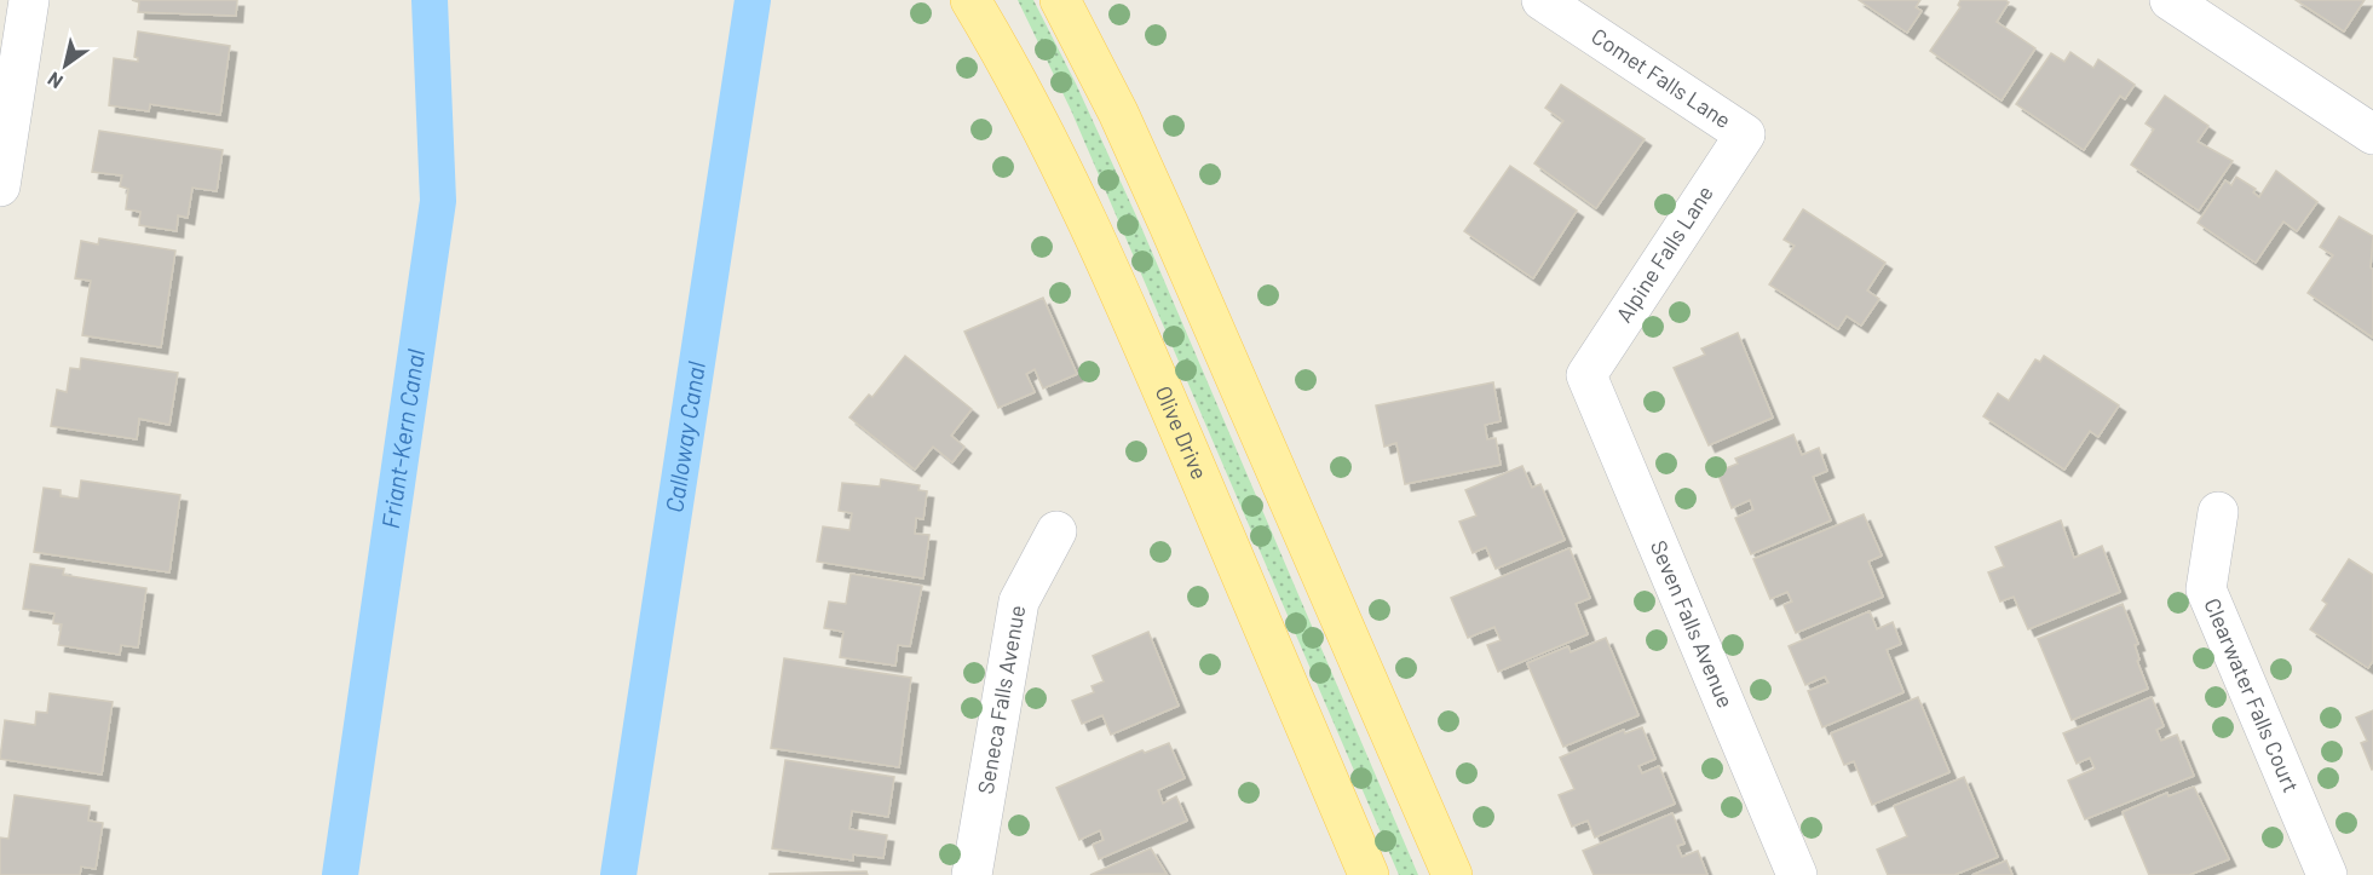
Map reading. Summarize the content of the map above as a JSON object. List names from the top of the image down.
{
  "streets": {
    "main road": ["Olive Drive"],
    "street": [
      "Comet Falls Lane",
      "Alpine Falls Lane",
      "Seven Falls Avenue",
      "Clearwater Falls Court",
      "Seneca Falls Avenue"
    ]
  },
  "crossings": [
    ["Comet Falls Lane", "Alpine Falls Lane"],
    ["Alpine Falls Lane", "Seven Falls Avenue"]
  ],
  "water": ["Calloway Canal", "Friant-Kern Canal"],
  "north": "bottom left"
}
